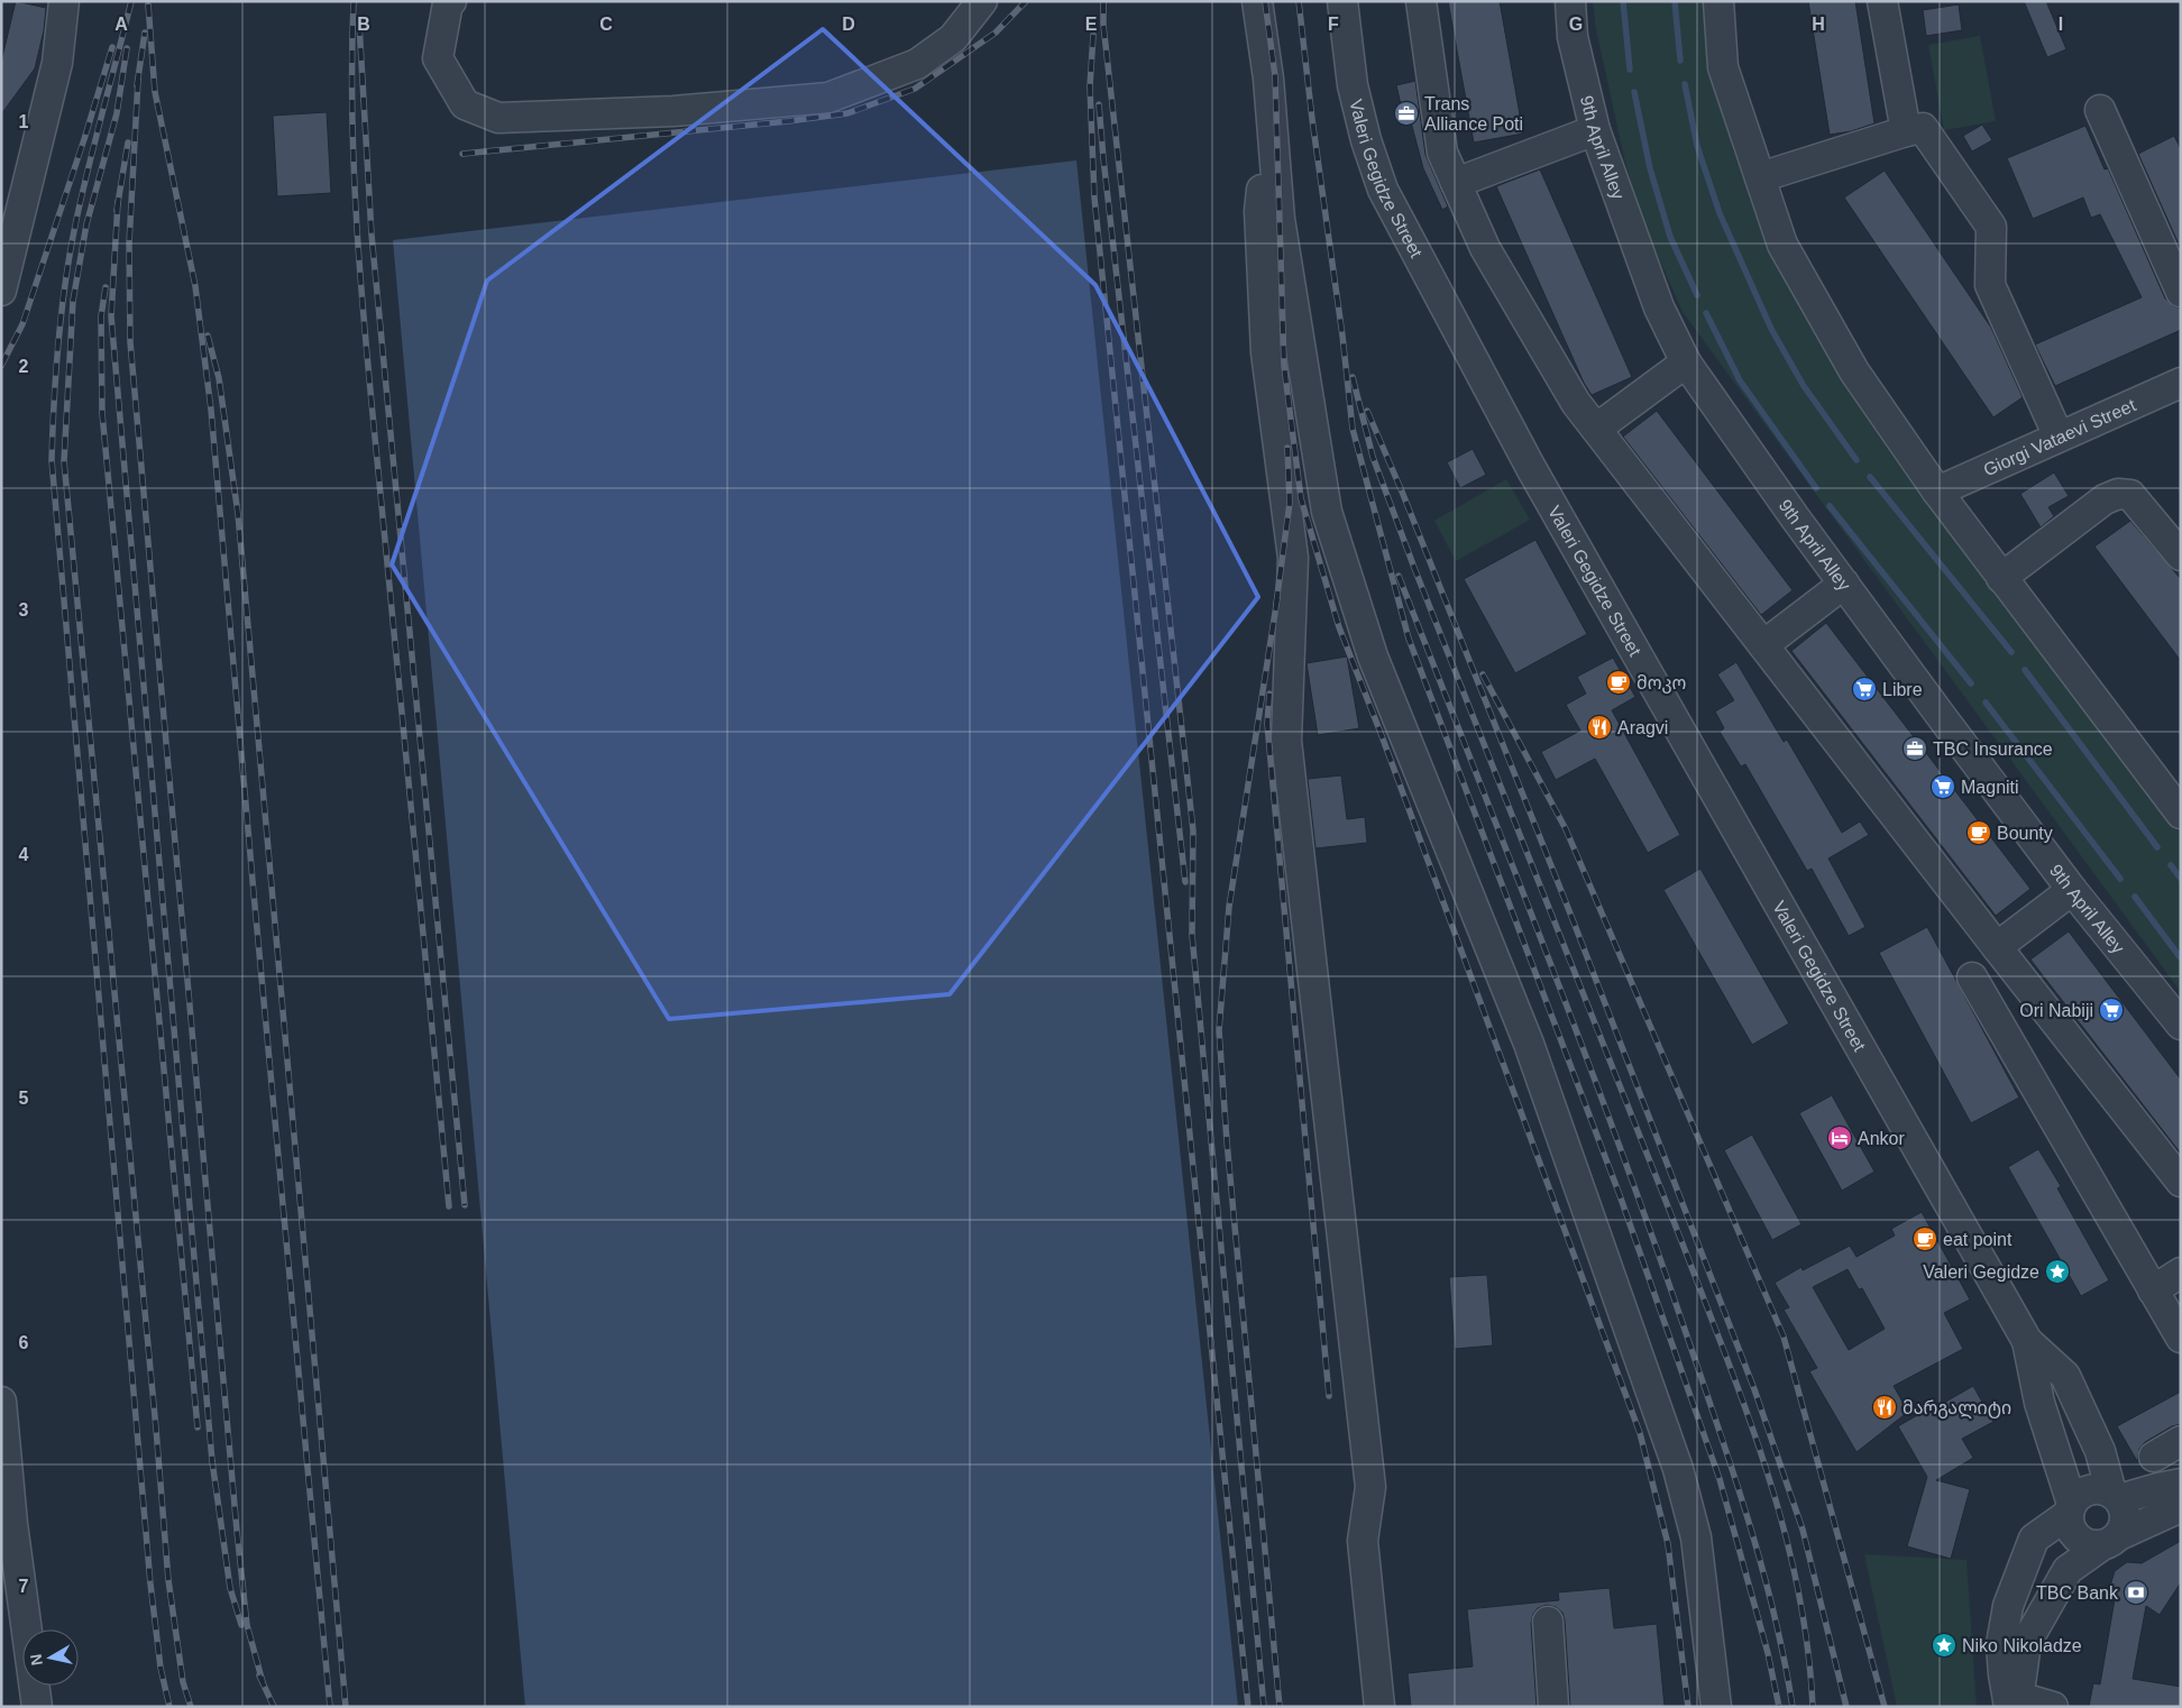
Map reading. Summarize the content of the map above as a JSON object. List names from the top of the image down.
{
  "streets": {
    "street": ["9th April Alley", "Valeri Gegidze Street", "Giorgi Vataevi Street"]
  },
  "places": {
    "office": ["Trans Alliance Poti", "TBC Insurance"],
    "cafe": ["მოკო", "Bounty", "eat point"],
    "supermarket": ["Libre", "Magniti", "Ori Nabiji"],
    "restaurant": ["Aragvi", "მარგალიტი"],
    "hotel": ["Ankor"],
    "place": ["Valeri Gegidze", "Niko Nikoladze"],
    "bank": ["TBC Bank"]
  },
  "north": "left",
  "grid": {
    "columns": [
      "A",
      "B",
      "C",
      "D",
      "E",
      "F",
      "G",
      "H",
      "I"
    ],
    "rows": [
      "1",
      "2",
      "3",
      "4",
      "5",
      "6",
      "7"
    ]
  }
}
